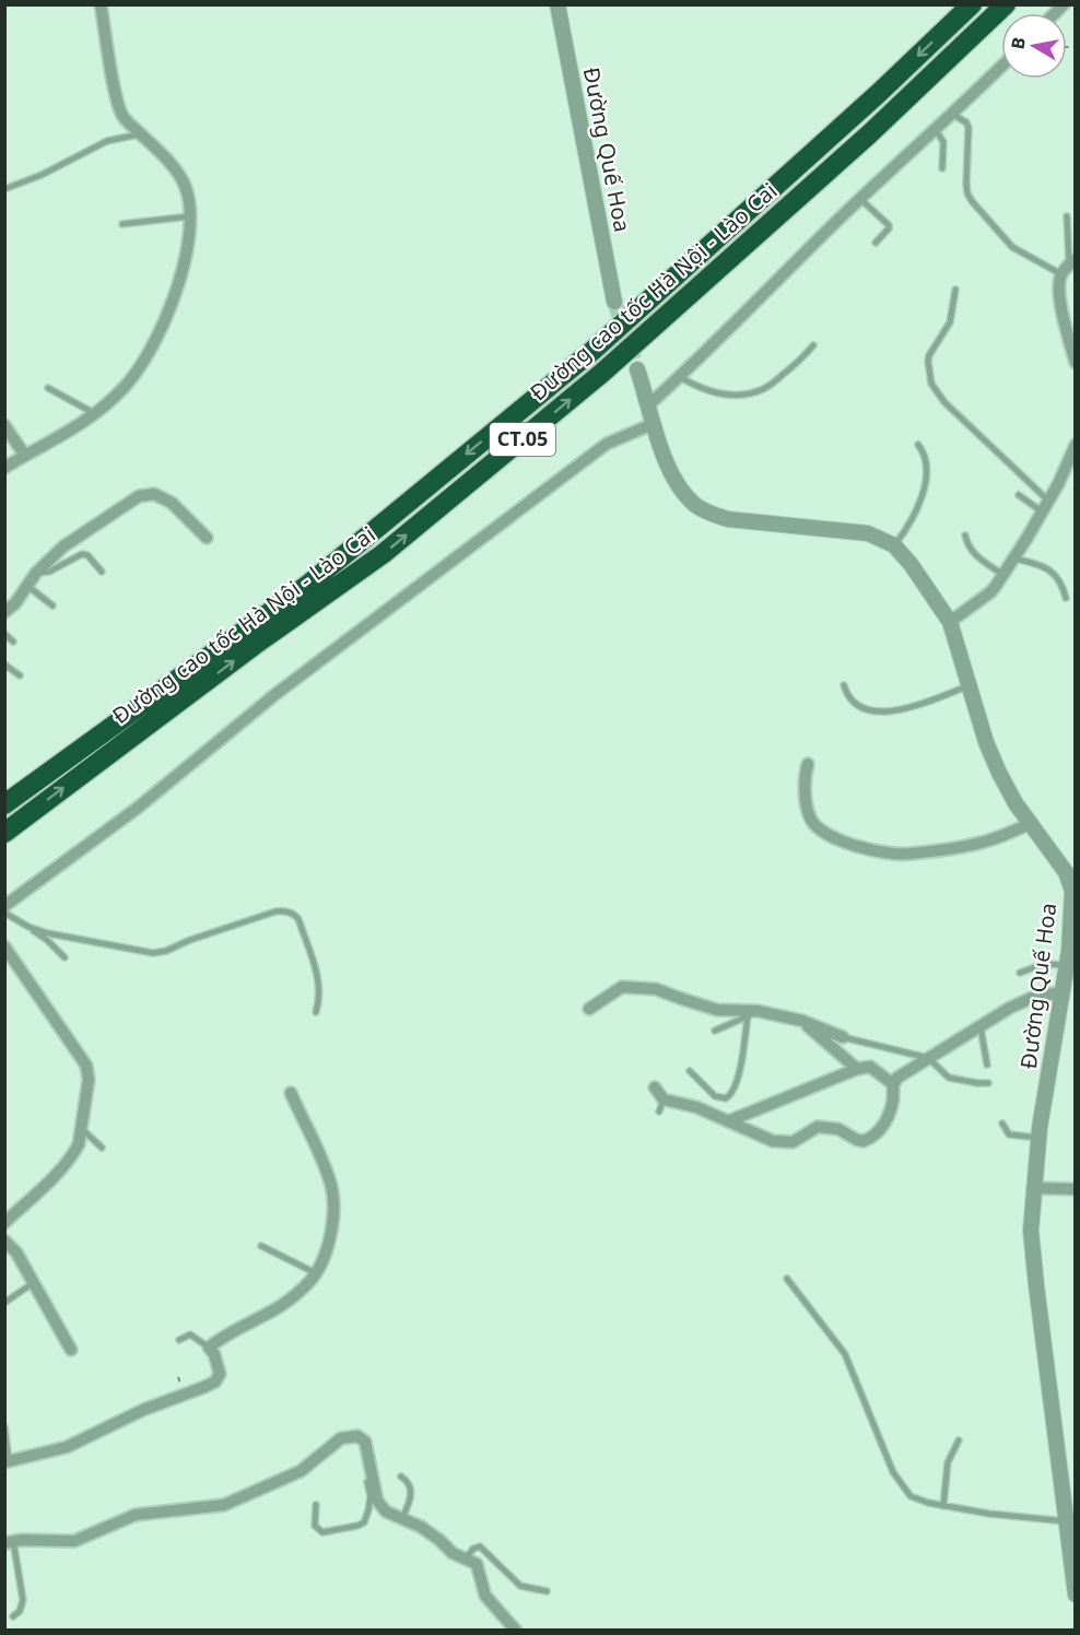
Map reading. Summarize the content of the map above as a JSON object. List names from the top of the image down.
{
  "streets": {
    "highway": ["Đường cao tốc Hà Nội - Lào Cai", "CT.05"],
    "street": ["Đường Quế Hoa"]
  },
  "north": "left"
}
